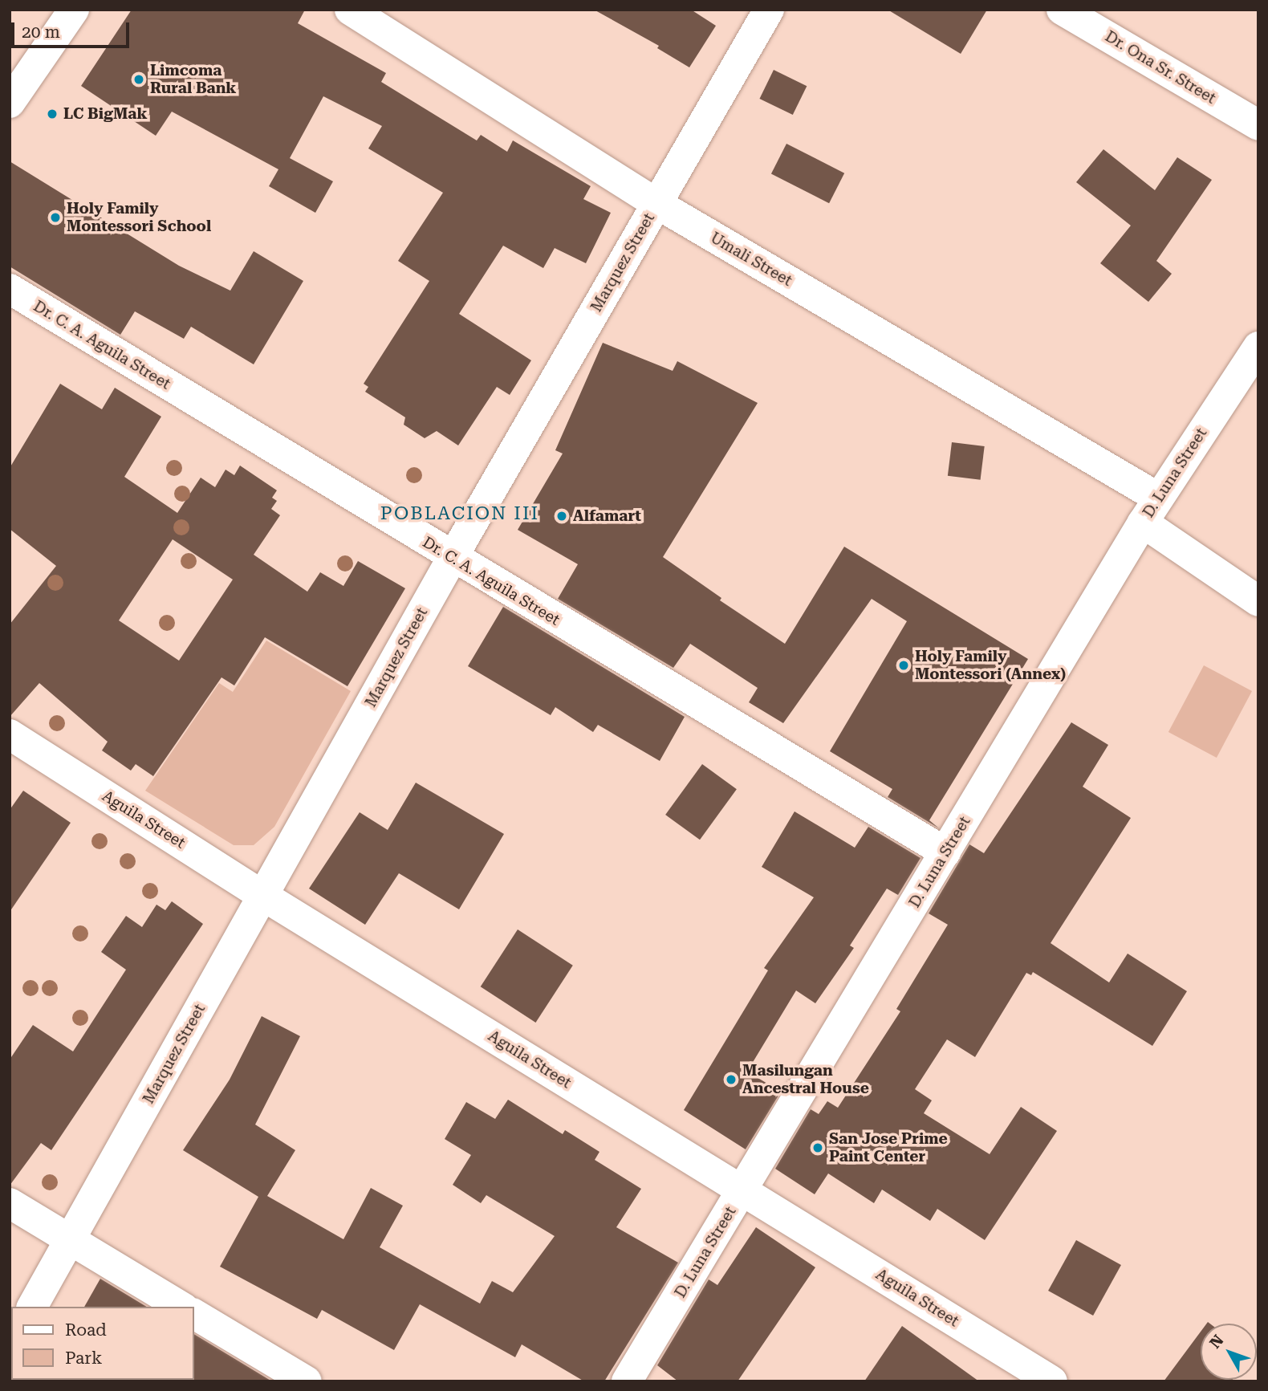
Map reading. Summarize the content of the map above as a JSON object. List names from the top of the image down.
{
  "streets": {
    "street": [
      "Dr. Ona Sr. Street",
      "Umali Street",
      "Marquez Street",
      "Dr. C. A. Aguila Street",
      "D. Luna Street",
      "Aguila Street"
    ]
  },
  "crossings": [
    ["Umali Street", "Marquez Street"],
    ["Umali Street", "D. Luna Street"],
    ["Marquez Street", "Dr. C. A. Aguila Street"],
    ["Marquez Street", "Aguila Street"],
    ["Dr. C. A. Aguila Street", "D. Luna Street"],
    ["D. Luna Street", "Aguila Street"]
  ],
  "districts": ["POBLACION III"],
  "places": [
    "Limcoma Rural Bank",
    "LC BigMak",
    "Holy Family Montessori School",
    "Alfamart",
    "Holy Family Montessori (Annex)",
    "Masilungan Ancestral House",
    "San Jose Prime Paint Center"
  ],
  "legend": ["Road", "Park"],
  "scale_bar": "20 m",
  "north": "top left"
}
